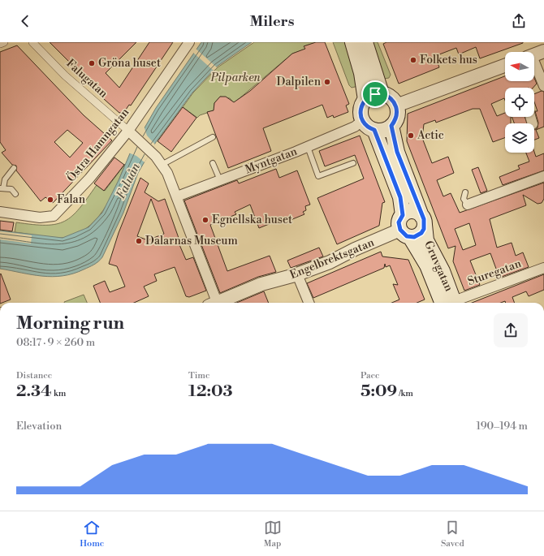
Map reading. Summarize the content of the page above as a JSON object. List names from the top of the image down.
{
  "streets": {
    "main road": ["Gruvgatan"],
    "street": [
      "Falugatan",
      "Östra Hamngatan",
      "Myntgatan",
      "Engelbrektsgatan",
      "Sturegatan"
    ]
  },
  "crossings": [
    ["Falugatan", "Östra Hamngatan"],
    ["Myntgatan", "Gruvgatan"],
    ["Engelbrektsgatan", "Gruvgatan"]
  ],
  "water": ["Faluån"],
  "parks": ["Pilparken"],
  "places": [
    "Folkets hus",
    "Gröna huset",
    "Dalpilen",
    "Actic",
    "Falan",
    "Egnellska huset",
    "Dalarnas Museum"
  ],
  "north": "left",
  "page": {
    "header": "Milers",
    "heading": ["Morning run", "08:17 · 9 × 260 m"],
    "stats": [
      ["Distance", "2.34 km"],
      ["Time", "12:03"],
      ["Pace", "5:09 /km"]
    ],
    "chart": ["Elevation", "190–194 m"],
    "tabs": ["Home", "Map", "Saved"]
  }
}
